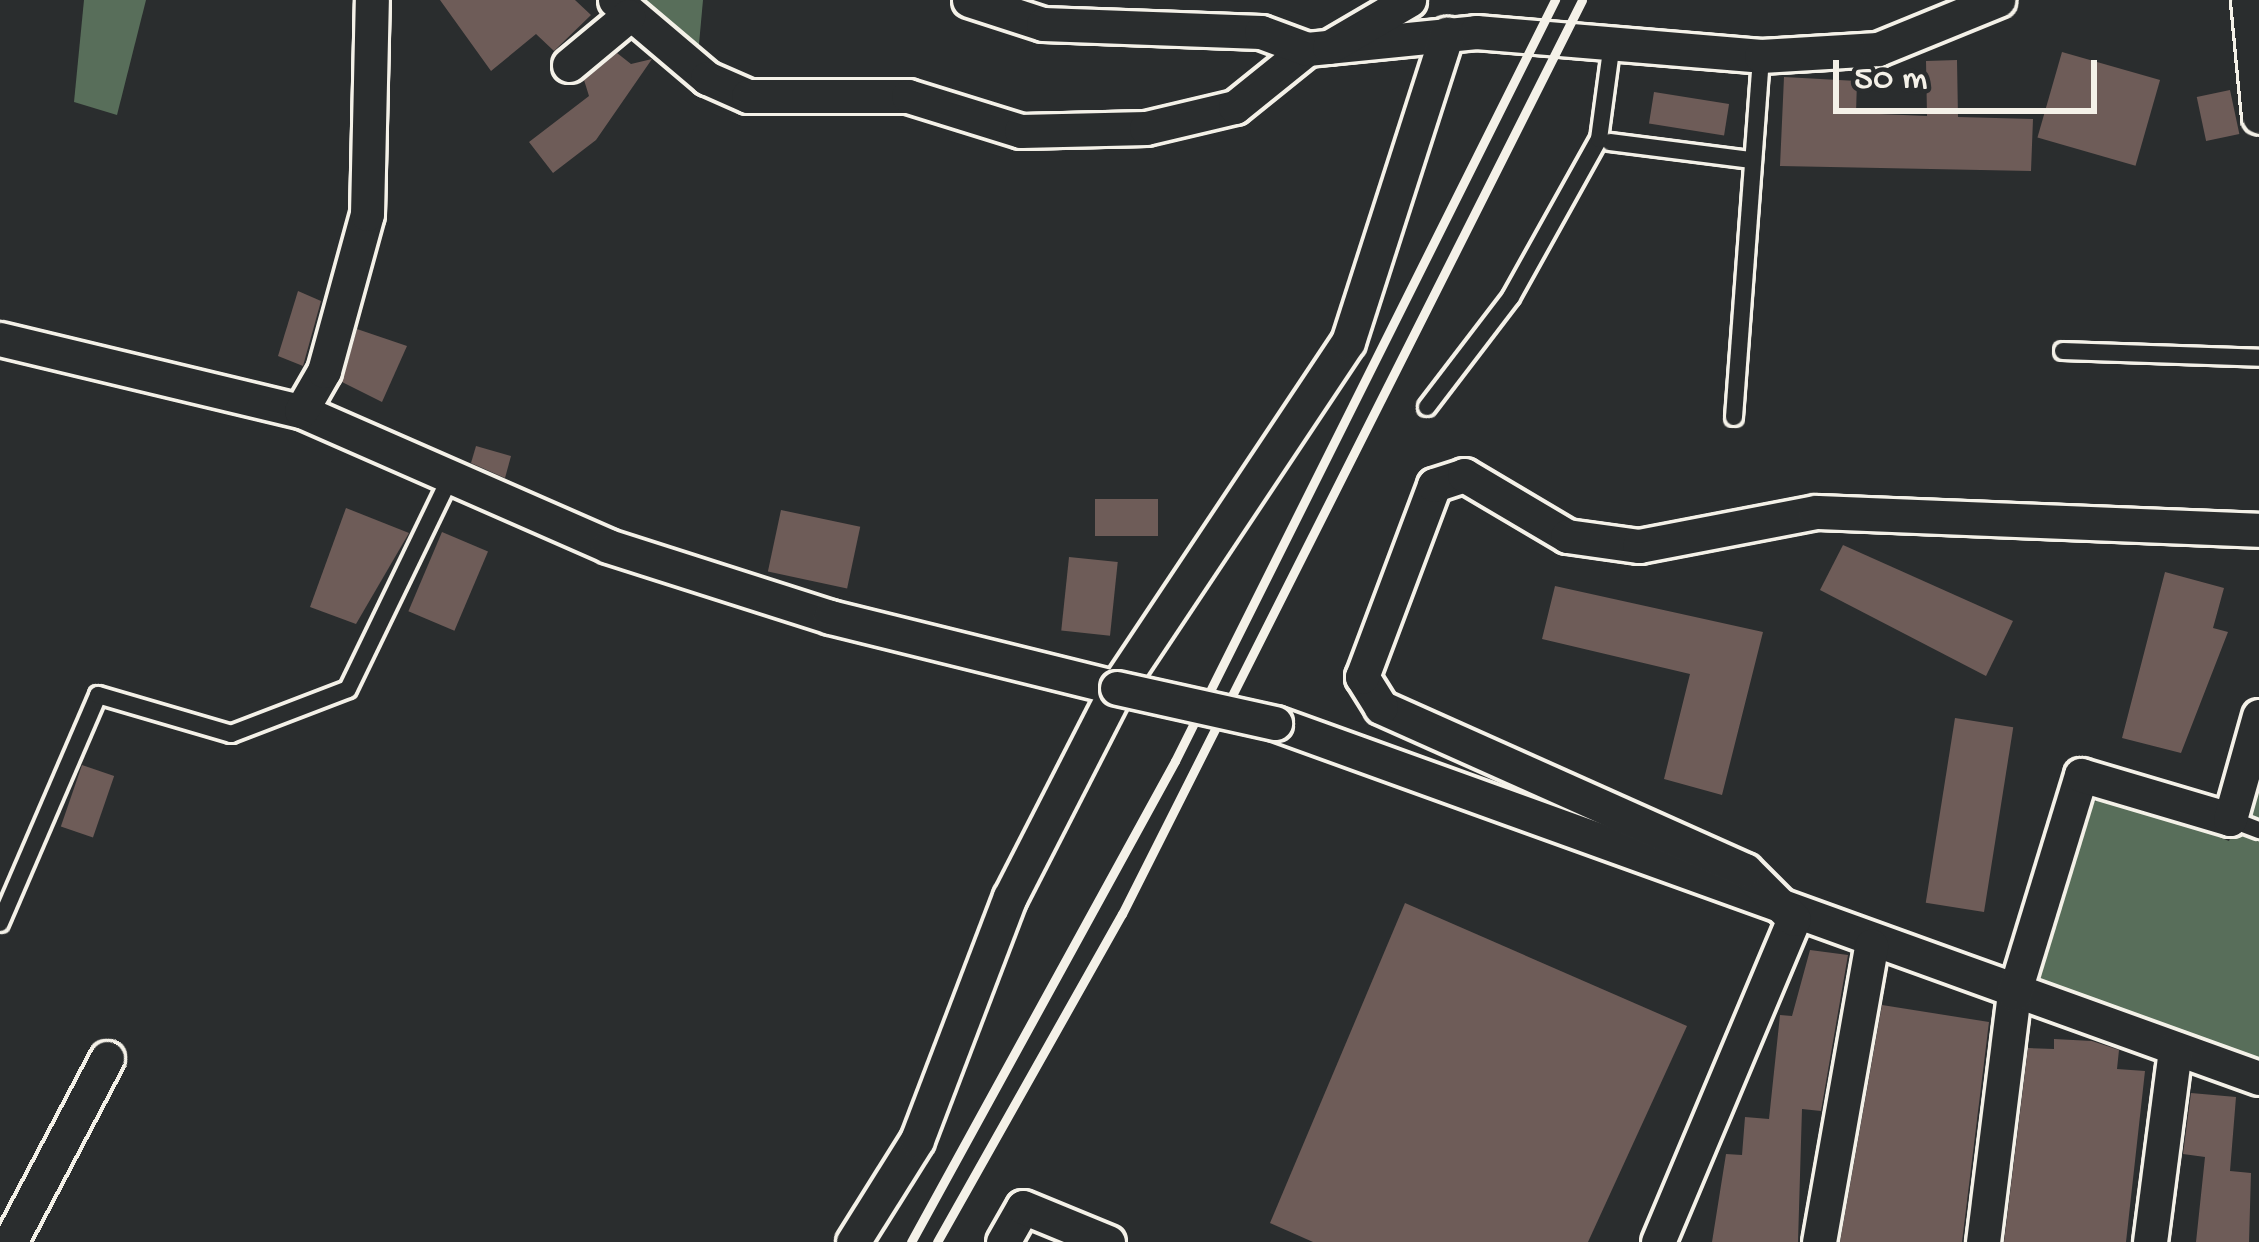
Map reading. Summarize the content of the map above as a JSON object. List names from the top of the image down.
{
  "scale_bar": "50 m"
}
